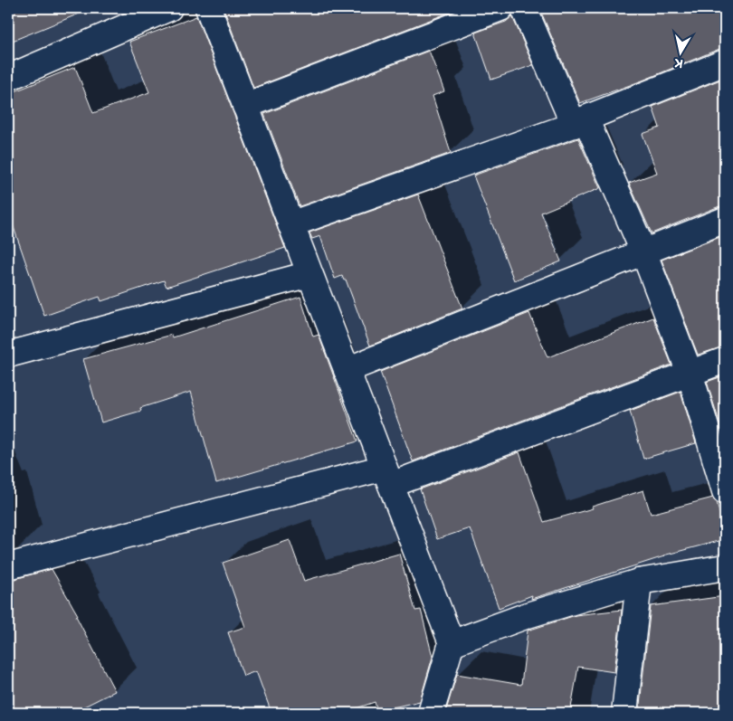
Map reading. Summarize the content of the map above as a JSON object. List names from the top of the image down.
{
  "north": "bottom"
}
